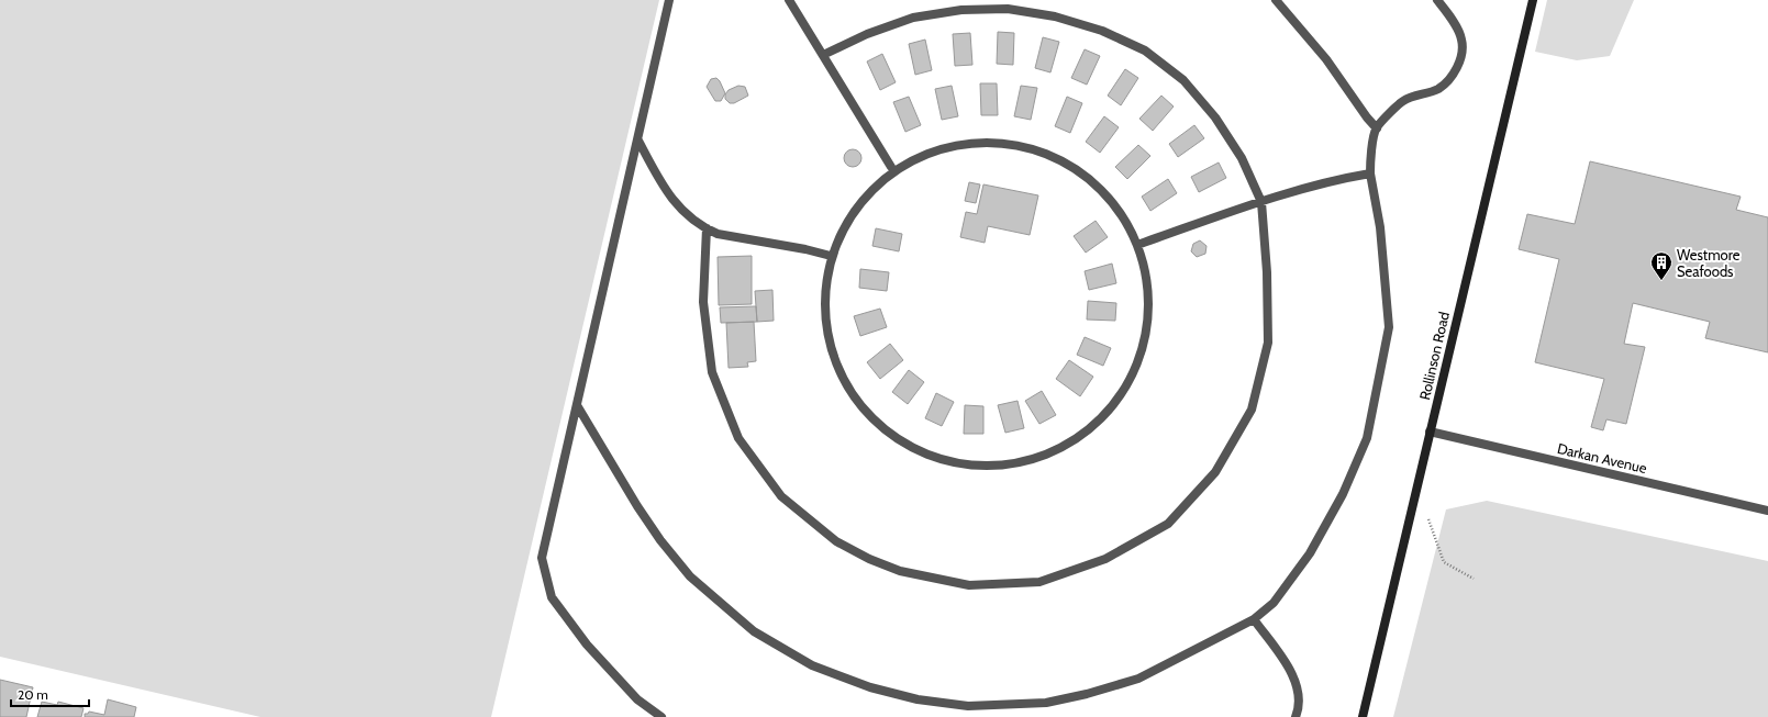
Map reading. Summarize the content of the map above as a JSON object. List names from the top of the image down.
{
  "streets": {
    "street": ["Rollinson Road", "Darkan Avenue"]
  },
  "crossings": [
    ["Rollinson Road", "Darkan Avenue"]
  ],
  "places": {
    "building": ["Westmore Seafoods"]
  },
  "scale_bar": "20 m"
}
